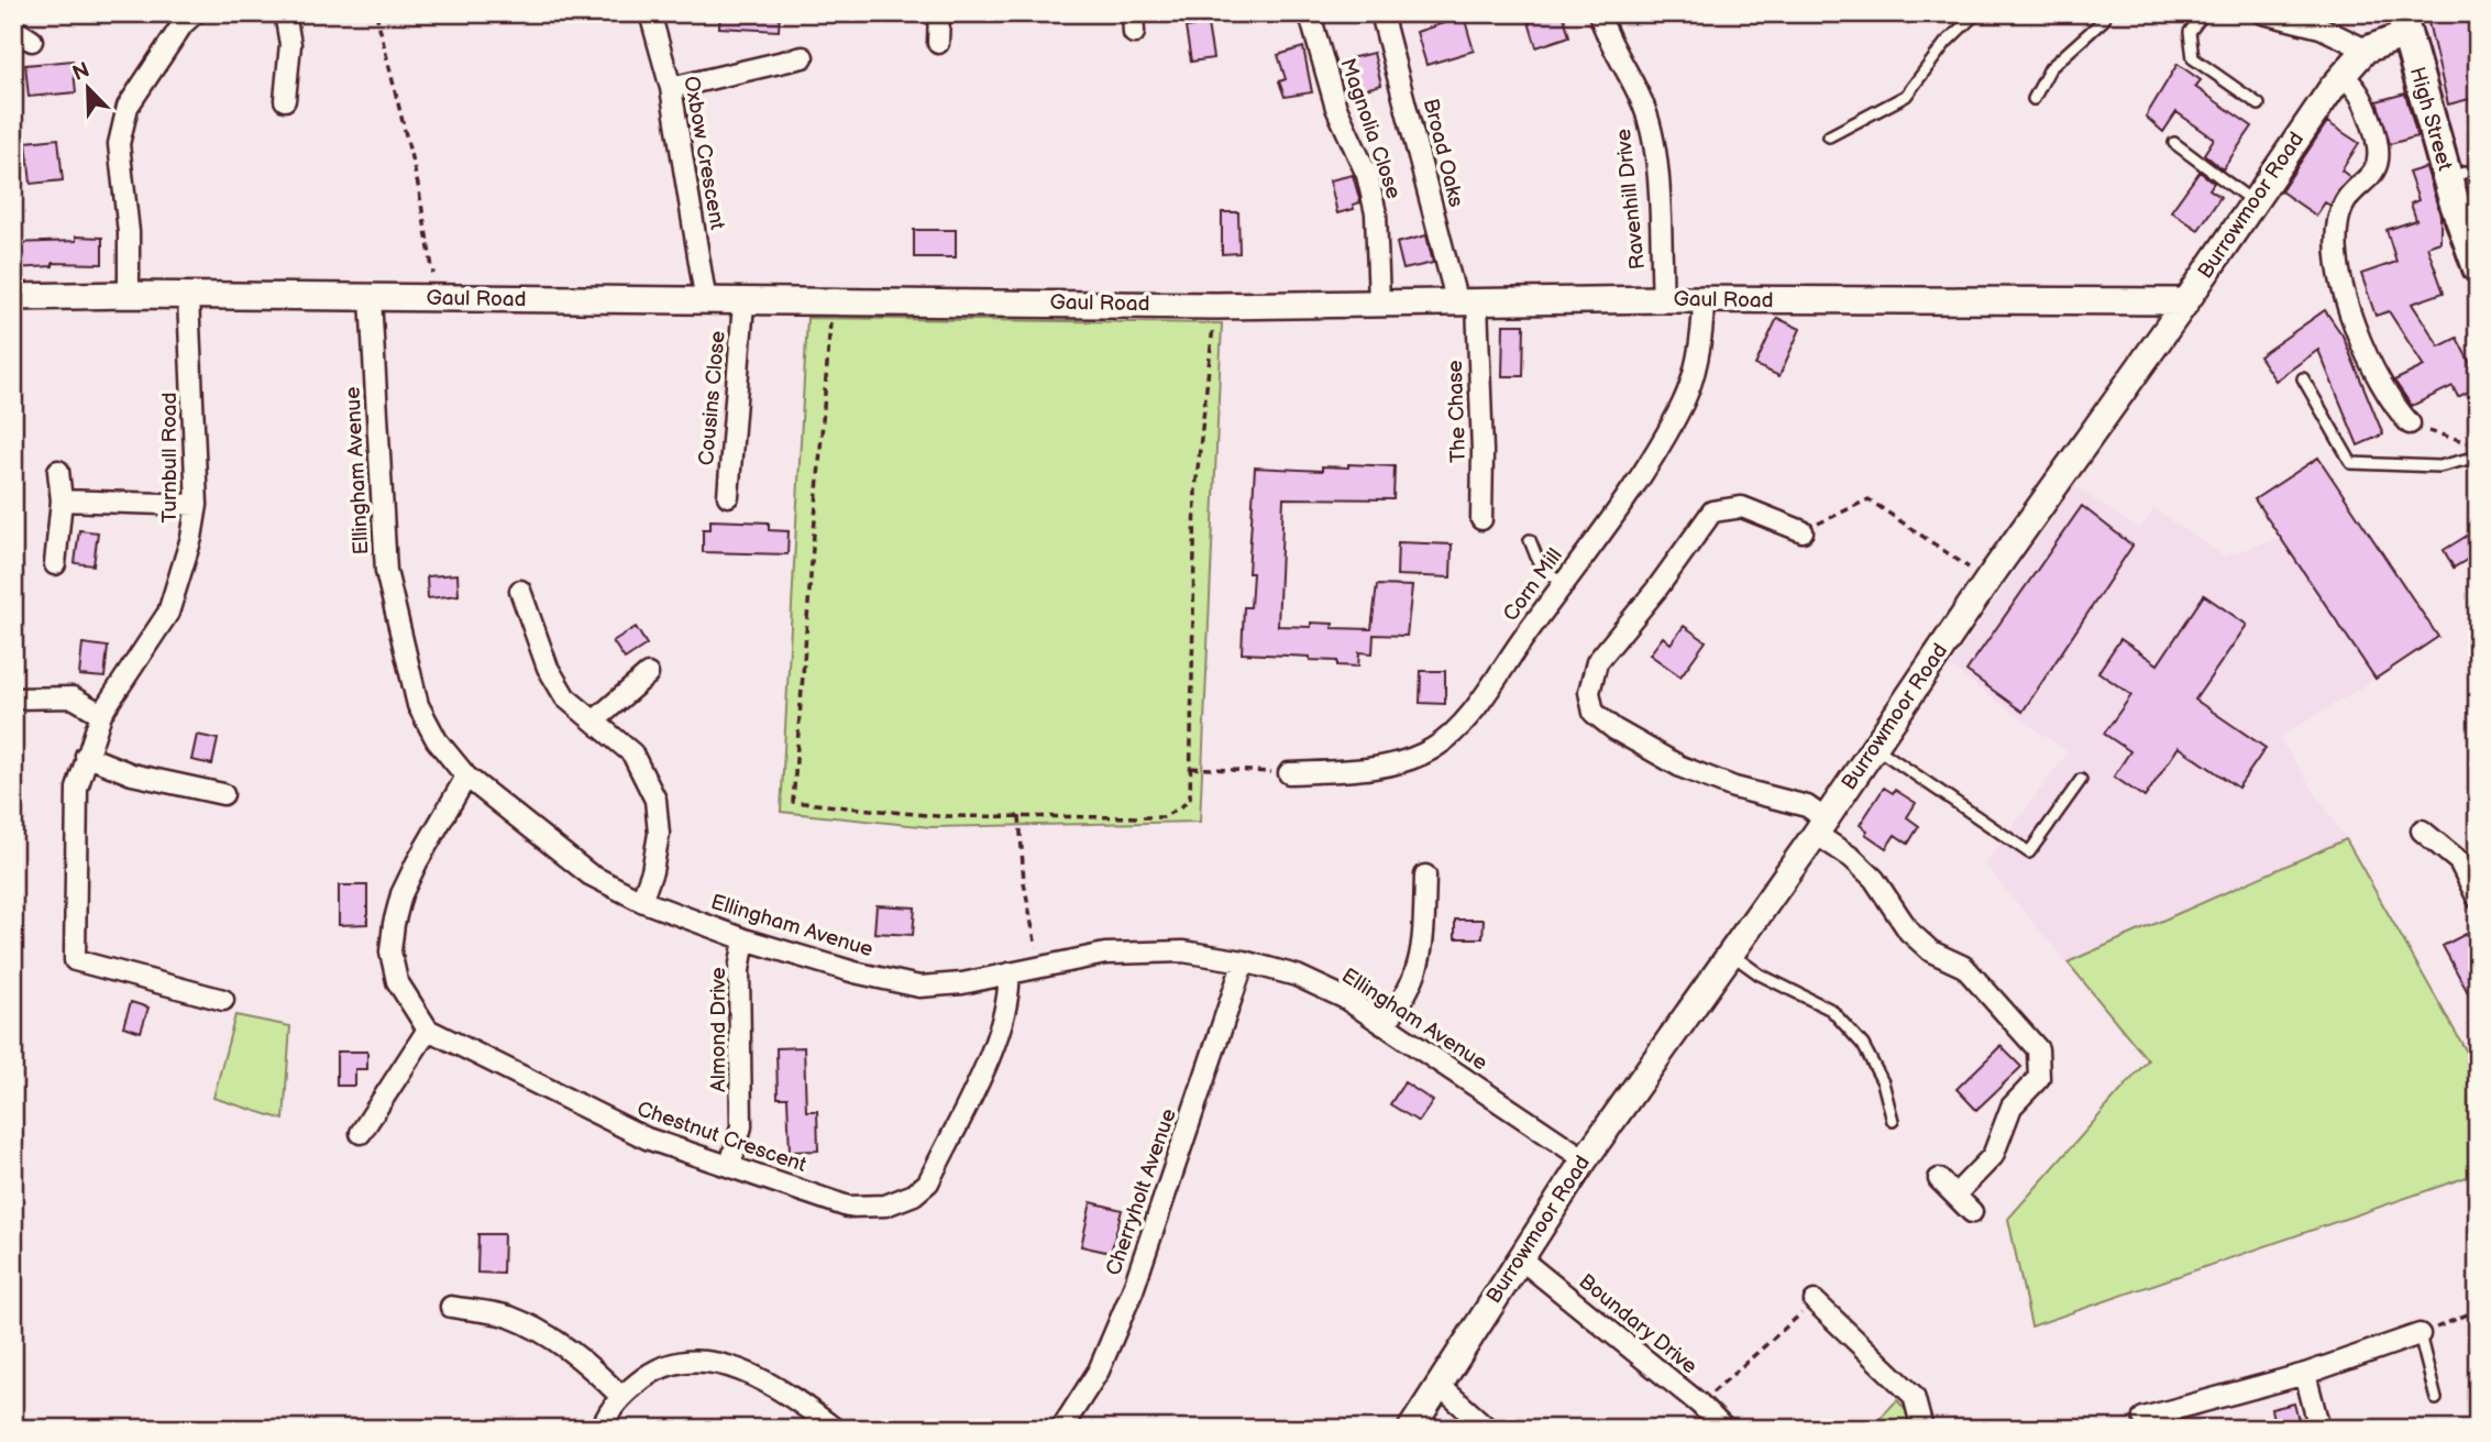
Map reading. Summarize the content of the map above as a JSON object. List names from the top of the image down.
{
  "streets": {
    "main road": ["High Street"],
    "street": [
      "Magnolia Close",
      "Oxbow Crescent",
      "Broad Oaks",
      "Ravenhill Drive",
      "Burrowmoor Road",
      "Gaul Road",
      "Cousins Close",
      "The Chase",
      "Turnbull Road",
      "Ellingham Avenue",
      "Corn Mill",
      "Almond Drive",
      "Chestnut Crescent",
      "Cherryholt Avenue",
      "Boundary Drive"
    ]
  },
  "crossings": [
    ["High Street", "Burrowmoor Road"],
    ["Magnolia Close", "Gaul Road"],
    ["Oxbow Crescent", "Gaul Road"],
    ["Broad Oaks", "Gaul Road"],
    ["Broad Oaks", "The Chase"],
    ["Ravenhill Drive", "Gaul Road"],
    ["Burrowmoor Road", "Gaul Road"],
    ["Burrowmoor Road", "Ellingham Avenue"],
    ["Burrowmoor Road", "Boundary Drive"],
    ["Gaul Road", "Cousins Close"],
    ["Gaul Road", "The Chase"],
    ["Gaul Road", "Turnbull Road"],
    ["Gaul Road", "Ellingham Avenue"],
    ["Gaul Road", "Corn Mill"],
    ["Ellingham Avenue", "Almond Drive"],
    ["Ellingham Avenue", "Chestnut Crescent"],
    ["Ellingham Avenue", "Cherryholt Avenue"],
    ["Almond Drive", "Chestnut Crescent"]
  ],
  "north": "top left"
}
